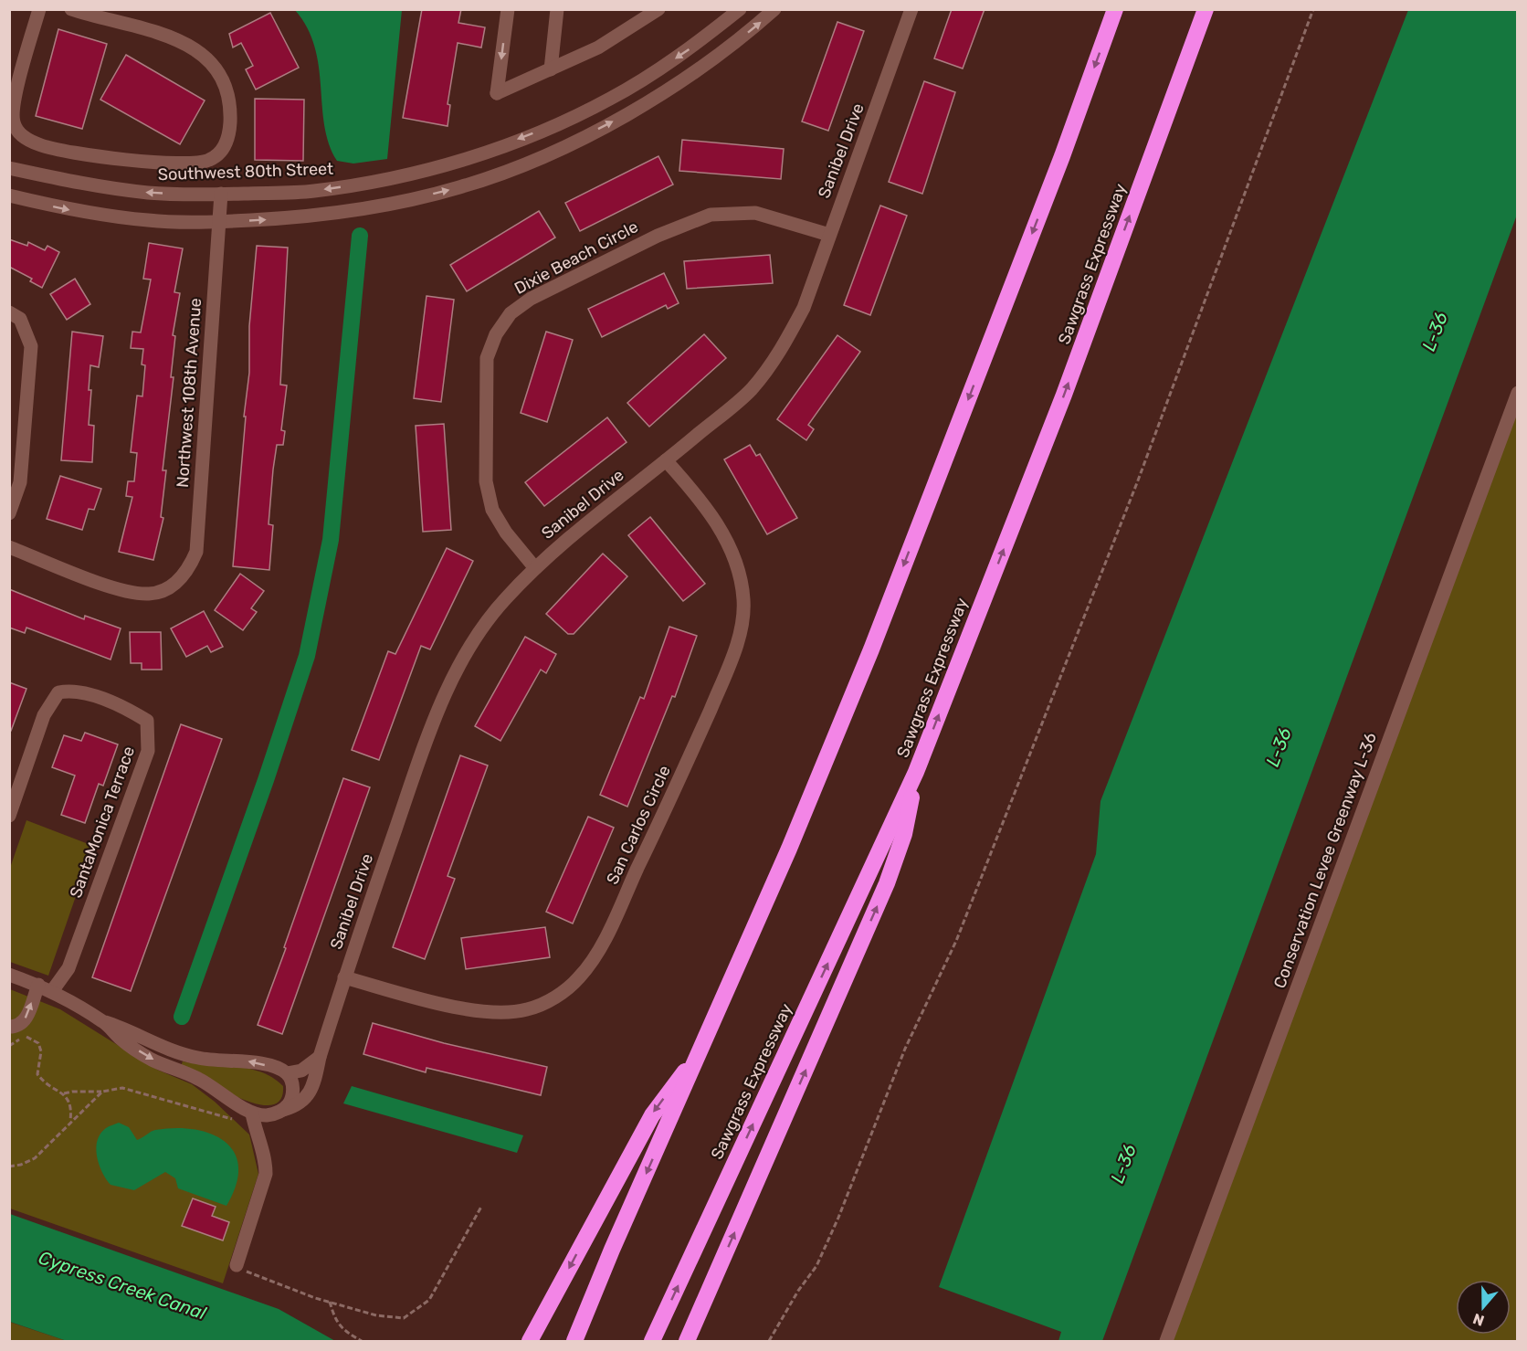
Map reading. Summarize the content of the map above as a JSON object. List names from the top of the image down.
{
  "streets": {
    "highway": ["Sawgrass Expressway"],
    "street": [
      "Sanibel Drive",
      "Southwest 80th Street",
      "Dixie Beach Circle",
      "Northwest 108th Avenue",
      "SantaMonica Terrace",
      "San Carlos Circle",
      "Conservation Levee Greenway L-36"
    ]
  },
  "crossings": [
    ["Sanibel Drive", "Dixie Beach Circle"],
    ["Sanibel Drive", "San Carlos Circle"],
    ["Southwest 80th Street", "Northwest 108th Avenue"]
  ],
  "water": ["L-36", "Cypress Creek Canal"],
  "north": "bottom"
}
